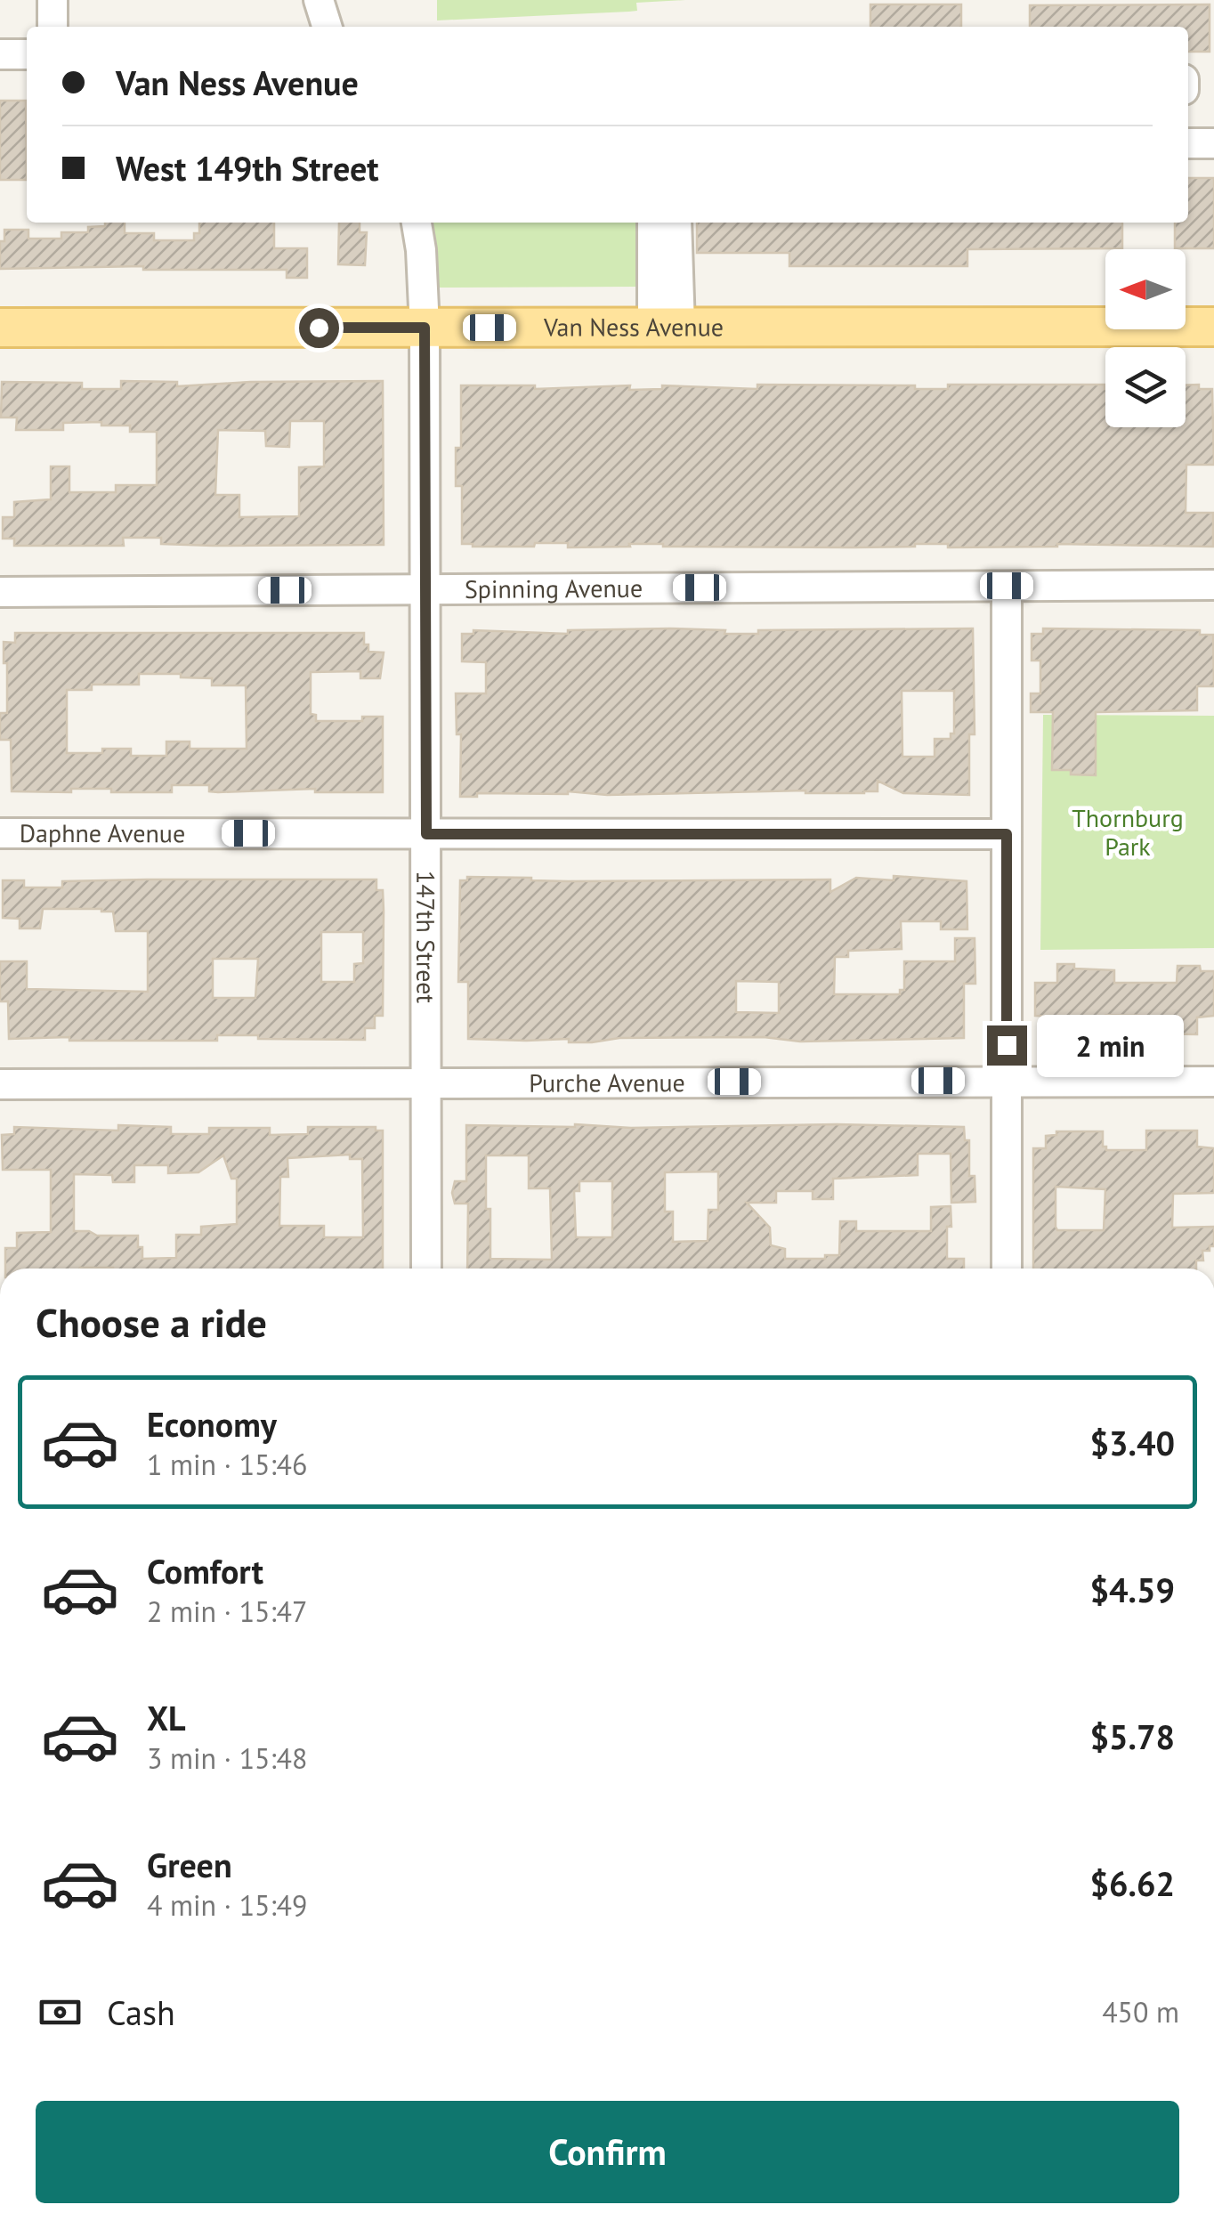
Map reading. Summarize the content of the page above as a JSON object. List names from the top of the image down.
{
  "streets": {
    "main road": ["Van Ness Avenue"],
    "street": [
      "Spinning Avenue",
      "Daphne Avenue",
      "147th Street",
      "Purche Avenue"
    ]
  },
  "crossings": [
    ["Van Ness Avenue", "147th Street"],
    ["Spinning Avenue", "147th Street"],
    ["Daphne Avenue", "147th Street"],
    ["147th Street", "Purche Avenue"]
  ],
  "parks": ["Thornburg Park"],
  "north": "left",
  "page": {
    "banner": ["Van Ness Avenue", "West 149th Street"],
    "bubble": "2 min",
    "heading": "Choose a ride",
    "list": [
      {
        "name": "Economy",
        "note": "1 min · 15:46",
        "value": "$3.40"
      },
      {
        "name": "Comfort",
        "note": "2 min · 15:47",
        "value": "$4.59"
      },
      {
        "name": "XL",
        "note": "3 min · 15:48",
        "value": "$5.78"
      },
      {
        "name": "Green",
        "note": "4 min · 15:49",
        "value": "$6.62"
      }
    ],
    "pay": ["Cash", "450 m"],
    "buttons": "Confirm"
  }
}
